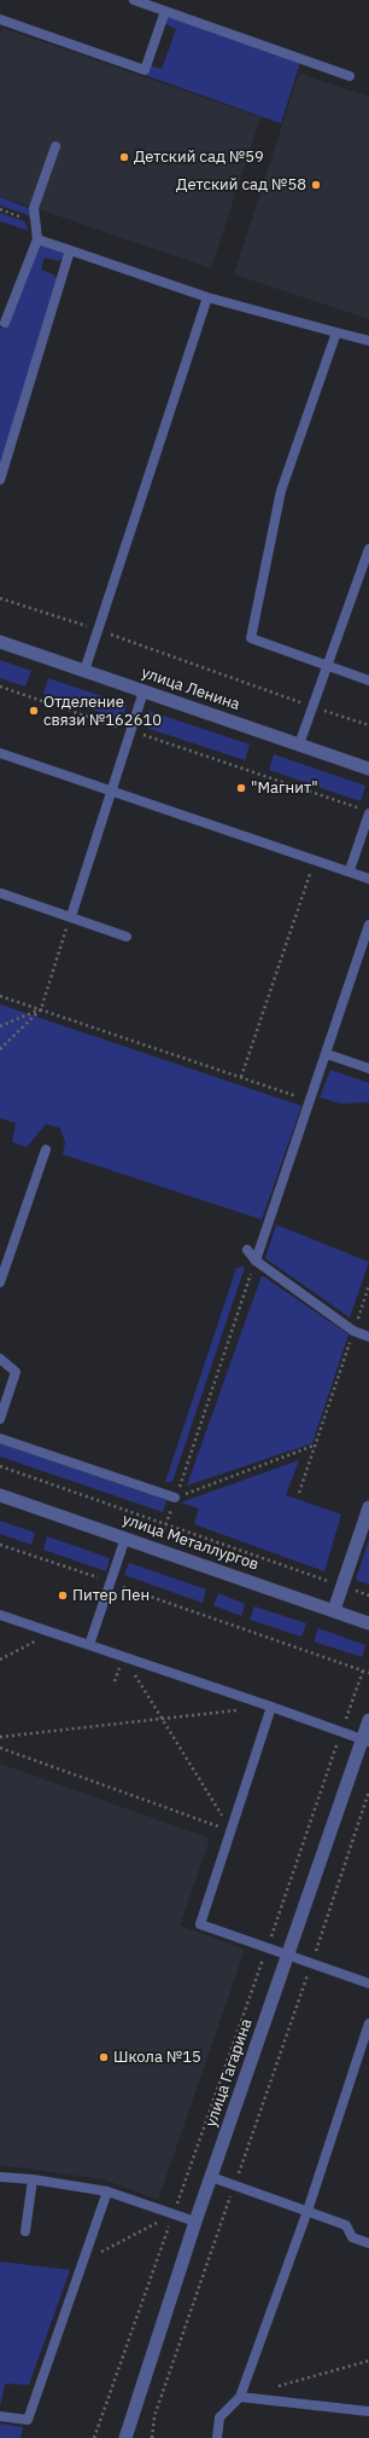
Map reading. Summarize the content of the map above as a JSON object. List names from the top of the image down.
{
  "streets": {
    "street": ["улица Ленина", "улица Металлургов", "улица Гагарина"]
  },
  "places": [
    "Детский сад №59",
    "Детский сад №58",
    "Отделение связи №162610",
    "\"Магнит\"",
    "Питер Пен",
    "Школа №15"
  ]
}
